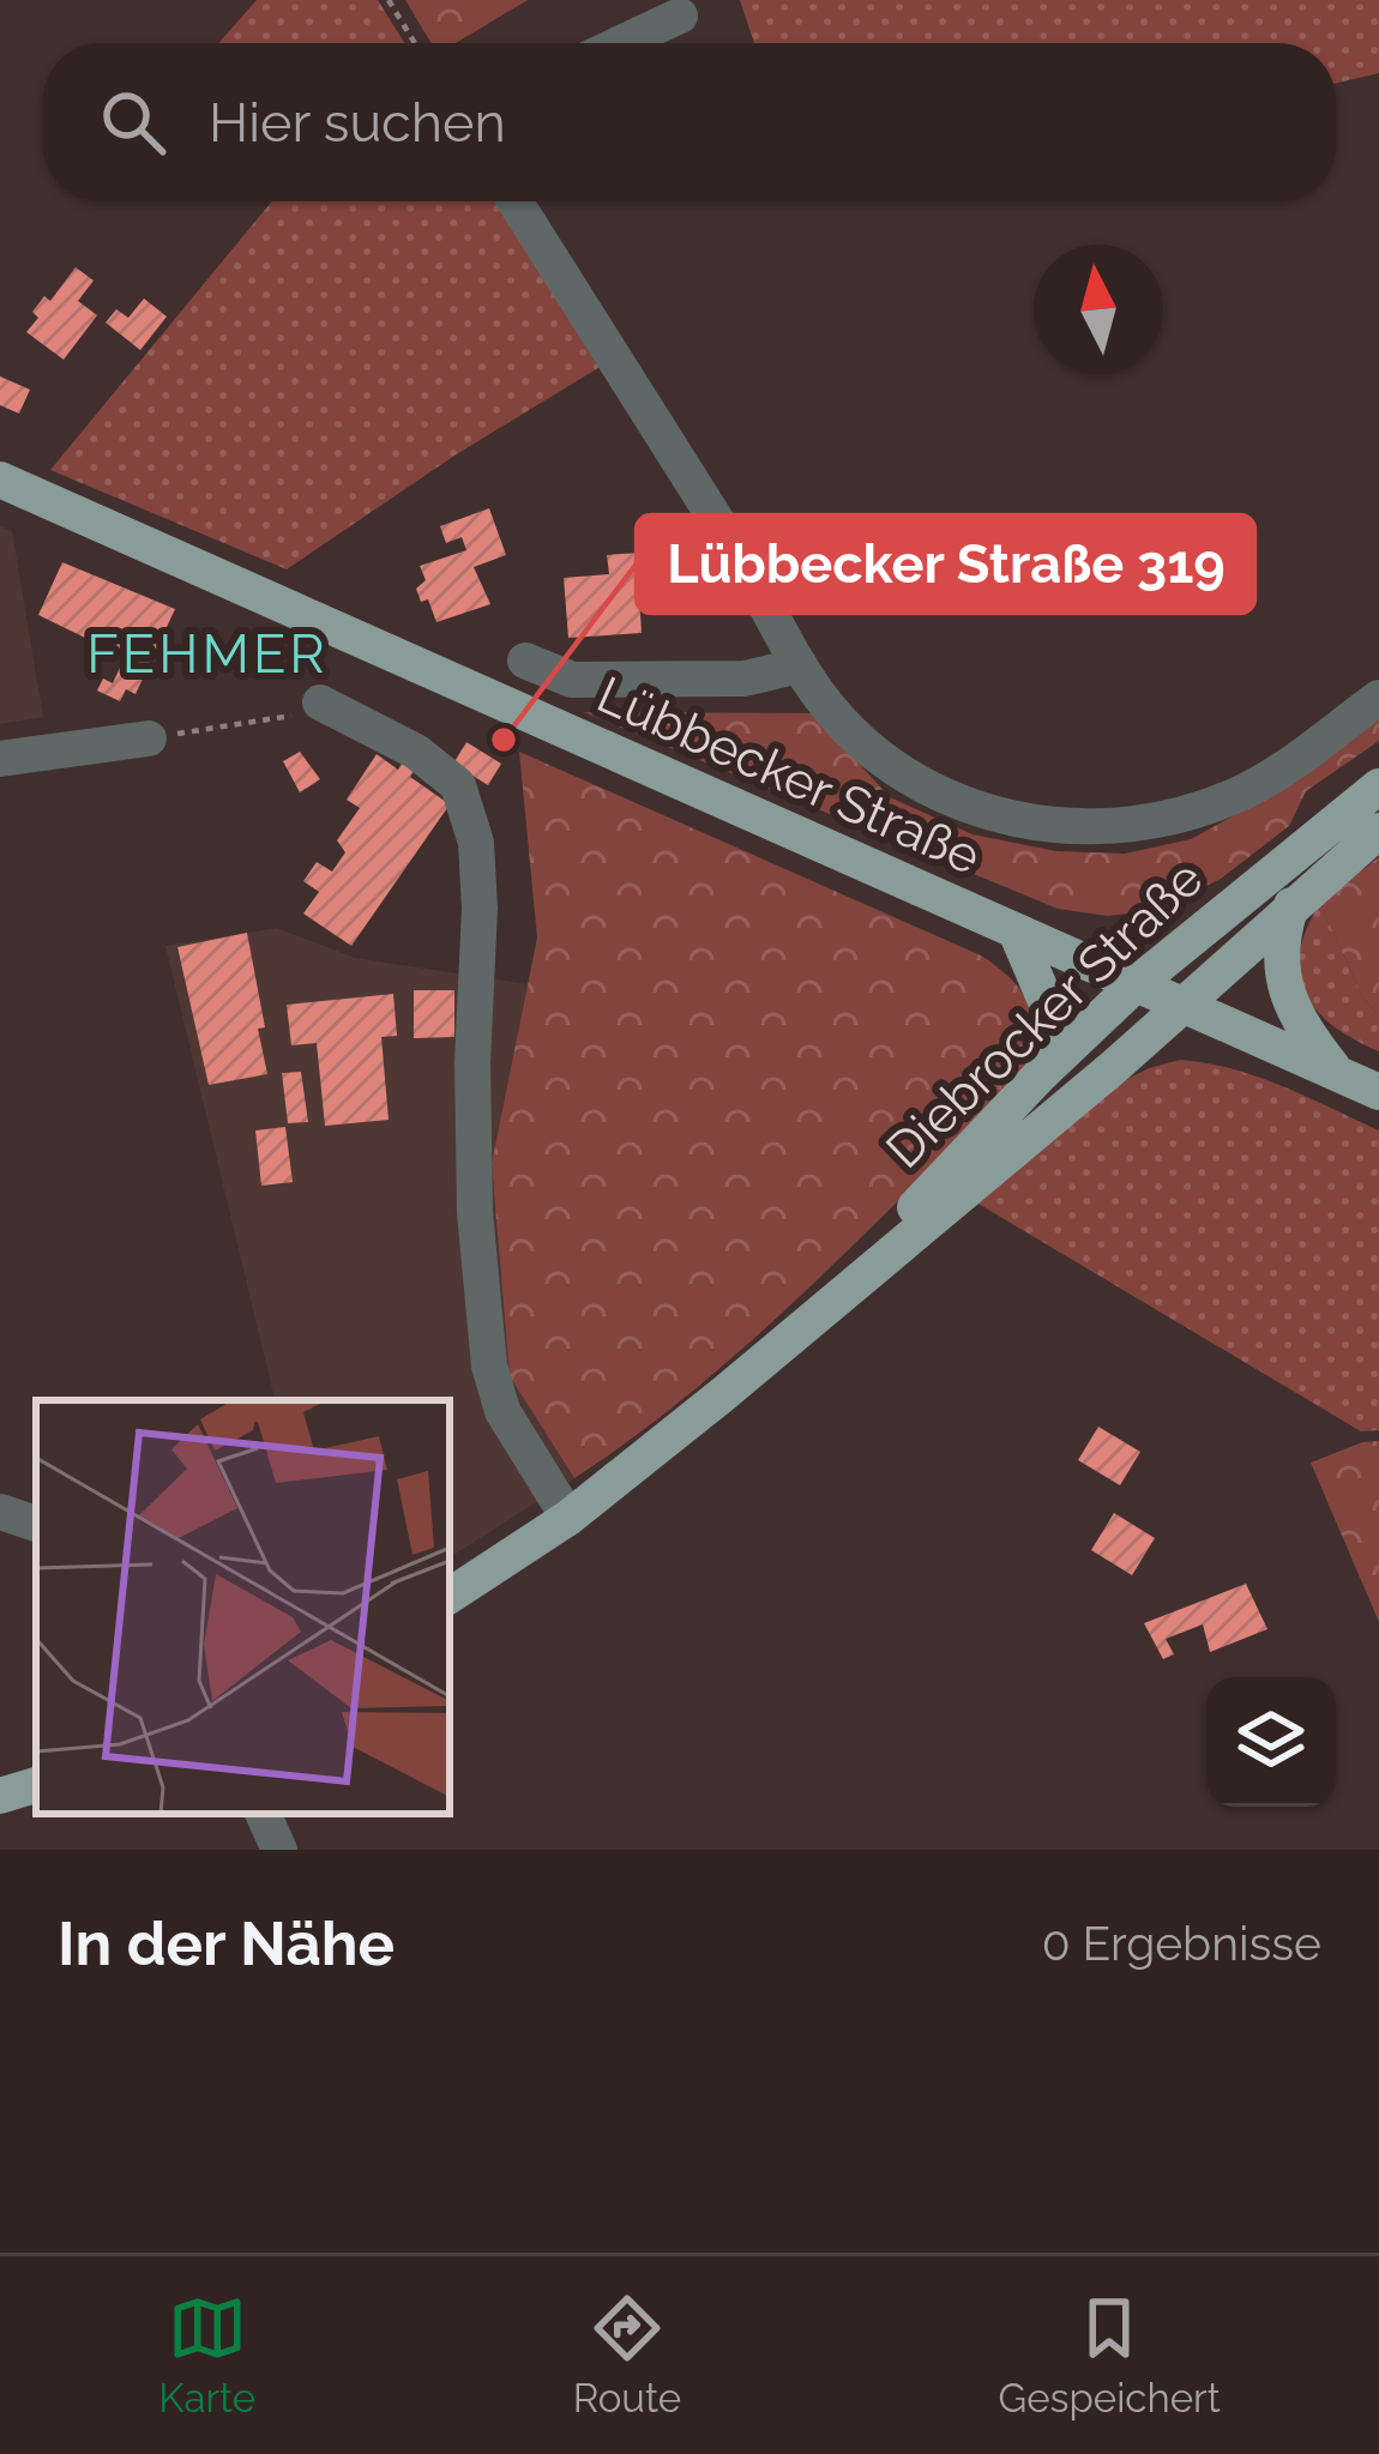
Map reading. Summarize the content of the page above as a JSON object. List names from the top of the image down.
{
  "streets": {
    "main road": ["Lübbecker Straße", "Diebrocker Straße"]
  },
  "crossings": [
    ["Lübbecker Straße", "Diebrocker Straße"]
  ],
  "districts": ["FEHMER"],
  "places": ["Lübbecker Straße 319"],
  "north": "top",
  "page": {
    "search": "Hier suchen",
    "heading": ["In der Nähe", "0 Ergebnisse"],
    "nav": ["Karte", "Route", "Gespeichert"]
  }
}
